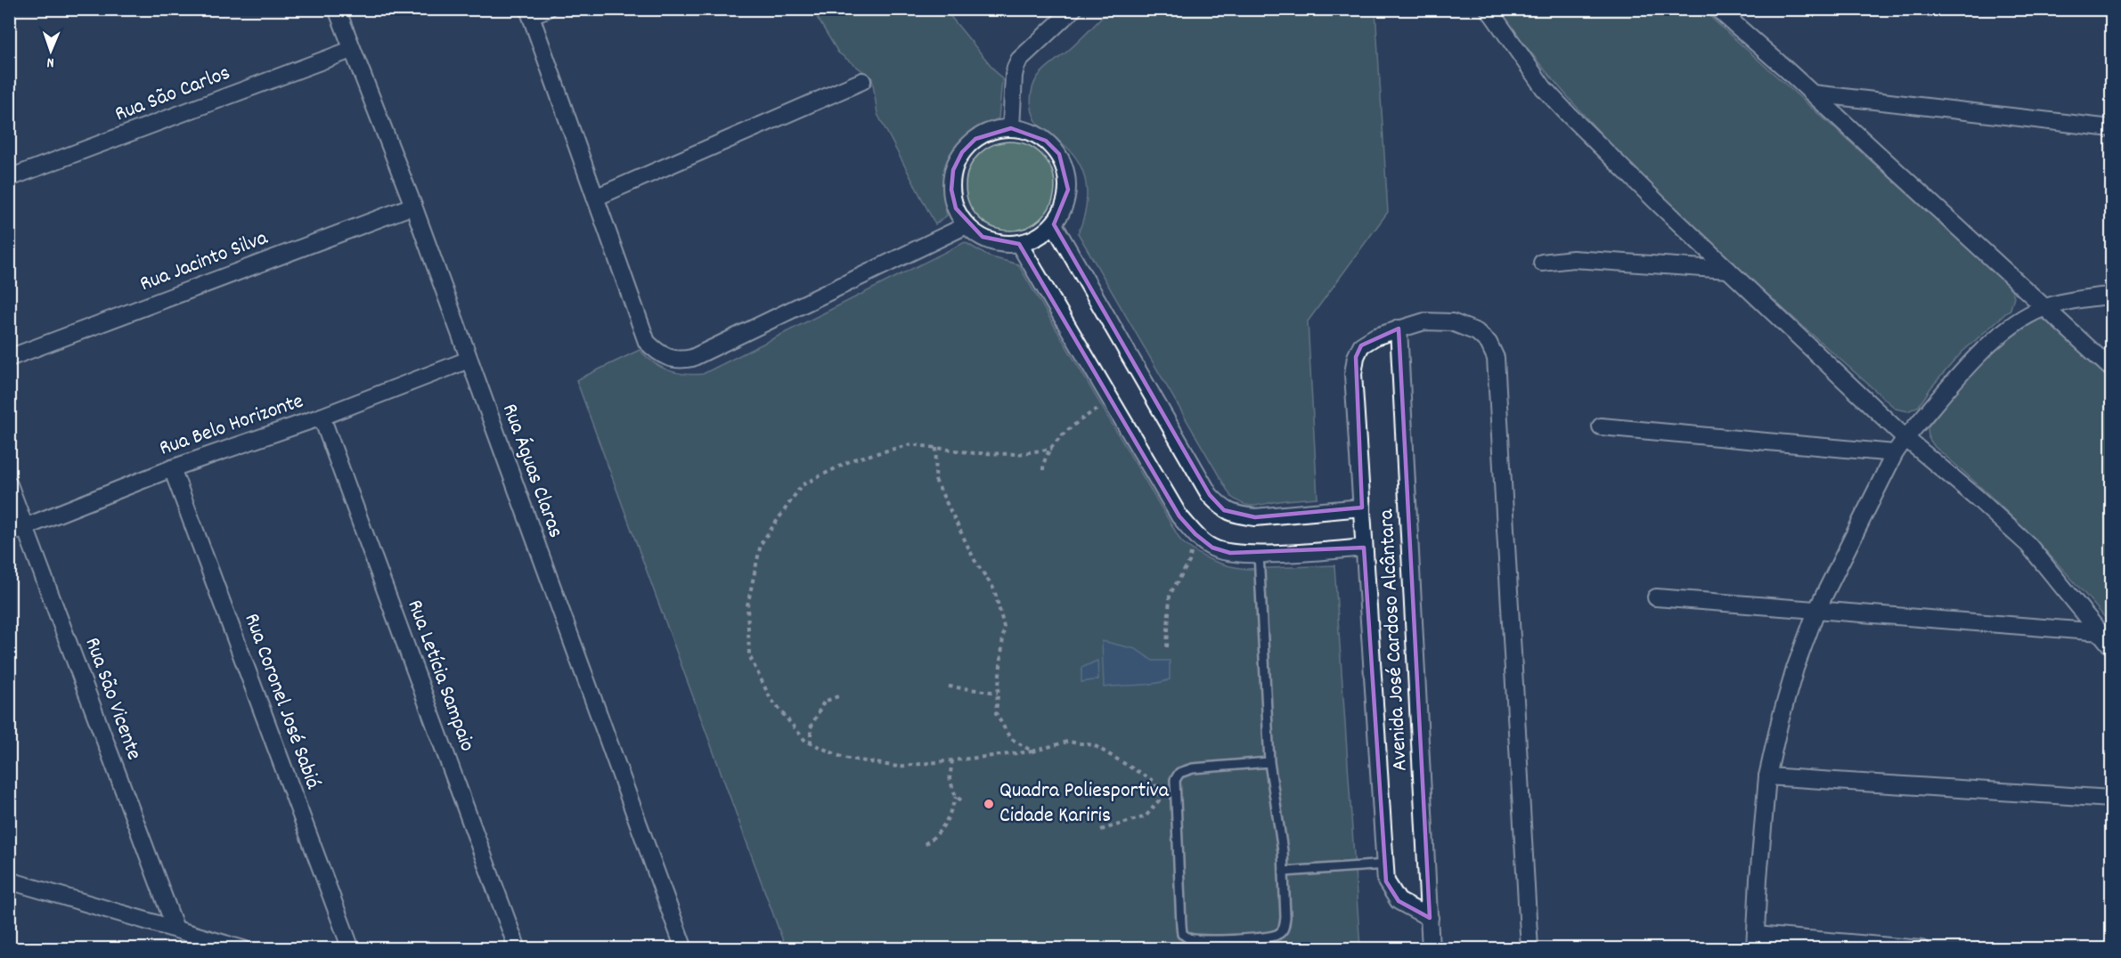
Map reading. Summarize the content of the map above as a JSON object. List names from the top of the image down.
{
  "streets": {
    "street": [
      "Rua São Carlos",
      "Rua Jacinto Silva",
      "Rua Belo Horizonte",
      "Rua Águas Claras",
      "Avenida José Cardoso Alcântara",
      "Rua Letícia Sampaio",
      "Rua São Vicente",
      "Rua Coronel José Sabiá"
    ]
  },
  "crossings": [
    ["Rua São Carlos", "Rua Águas Claras"],
    ["Rua Jacinto Silva", "Rua Águas Claras"],
    ["Rua Belo Horizonte", "Rua Águas Claras"],
    ["Rua Belo Horizonte", "Rua Letícia Sampaio"],
    ["Rua Belo Horizonte", "Rua São Vicente"],
    ["Rua Belo Horizonte", "Rua Coronel José Sabiá"]
  ],
  "places": ["Quadra Poliesportiva Cidade Kariris"],
  "north": "bottom"
}
